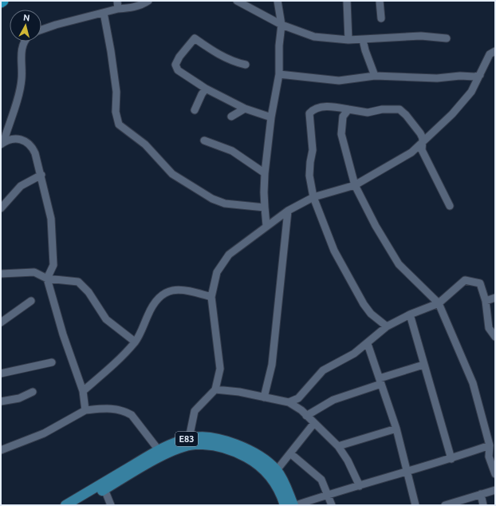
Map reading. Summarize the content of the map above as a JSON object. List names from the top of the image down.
{
  "streets": {
    "main road": ["E83"]
  },
  "north": "top"
}
